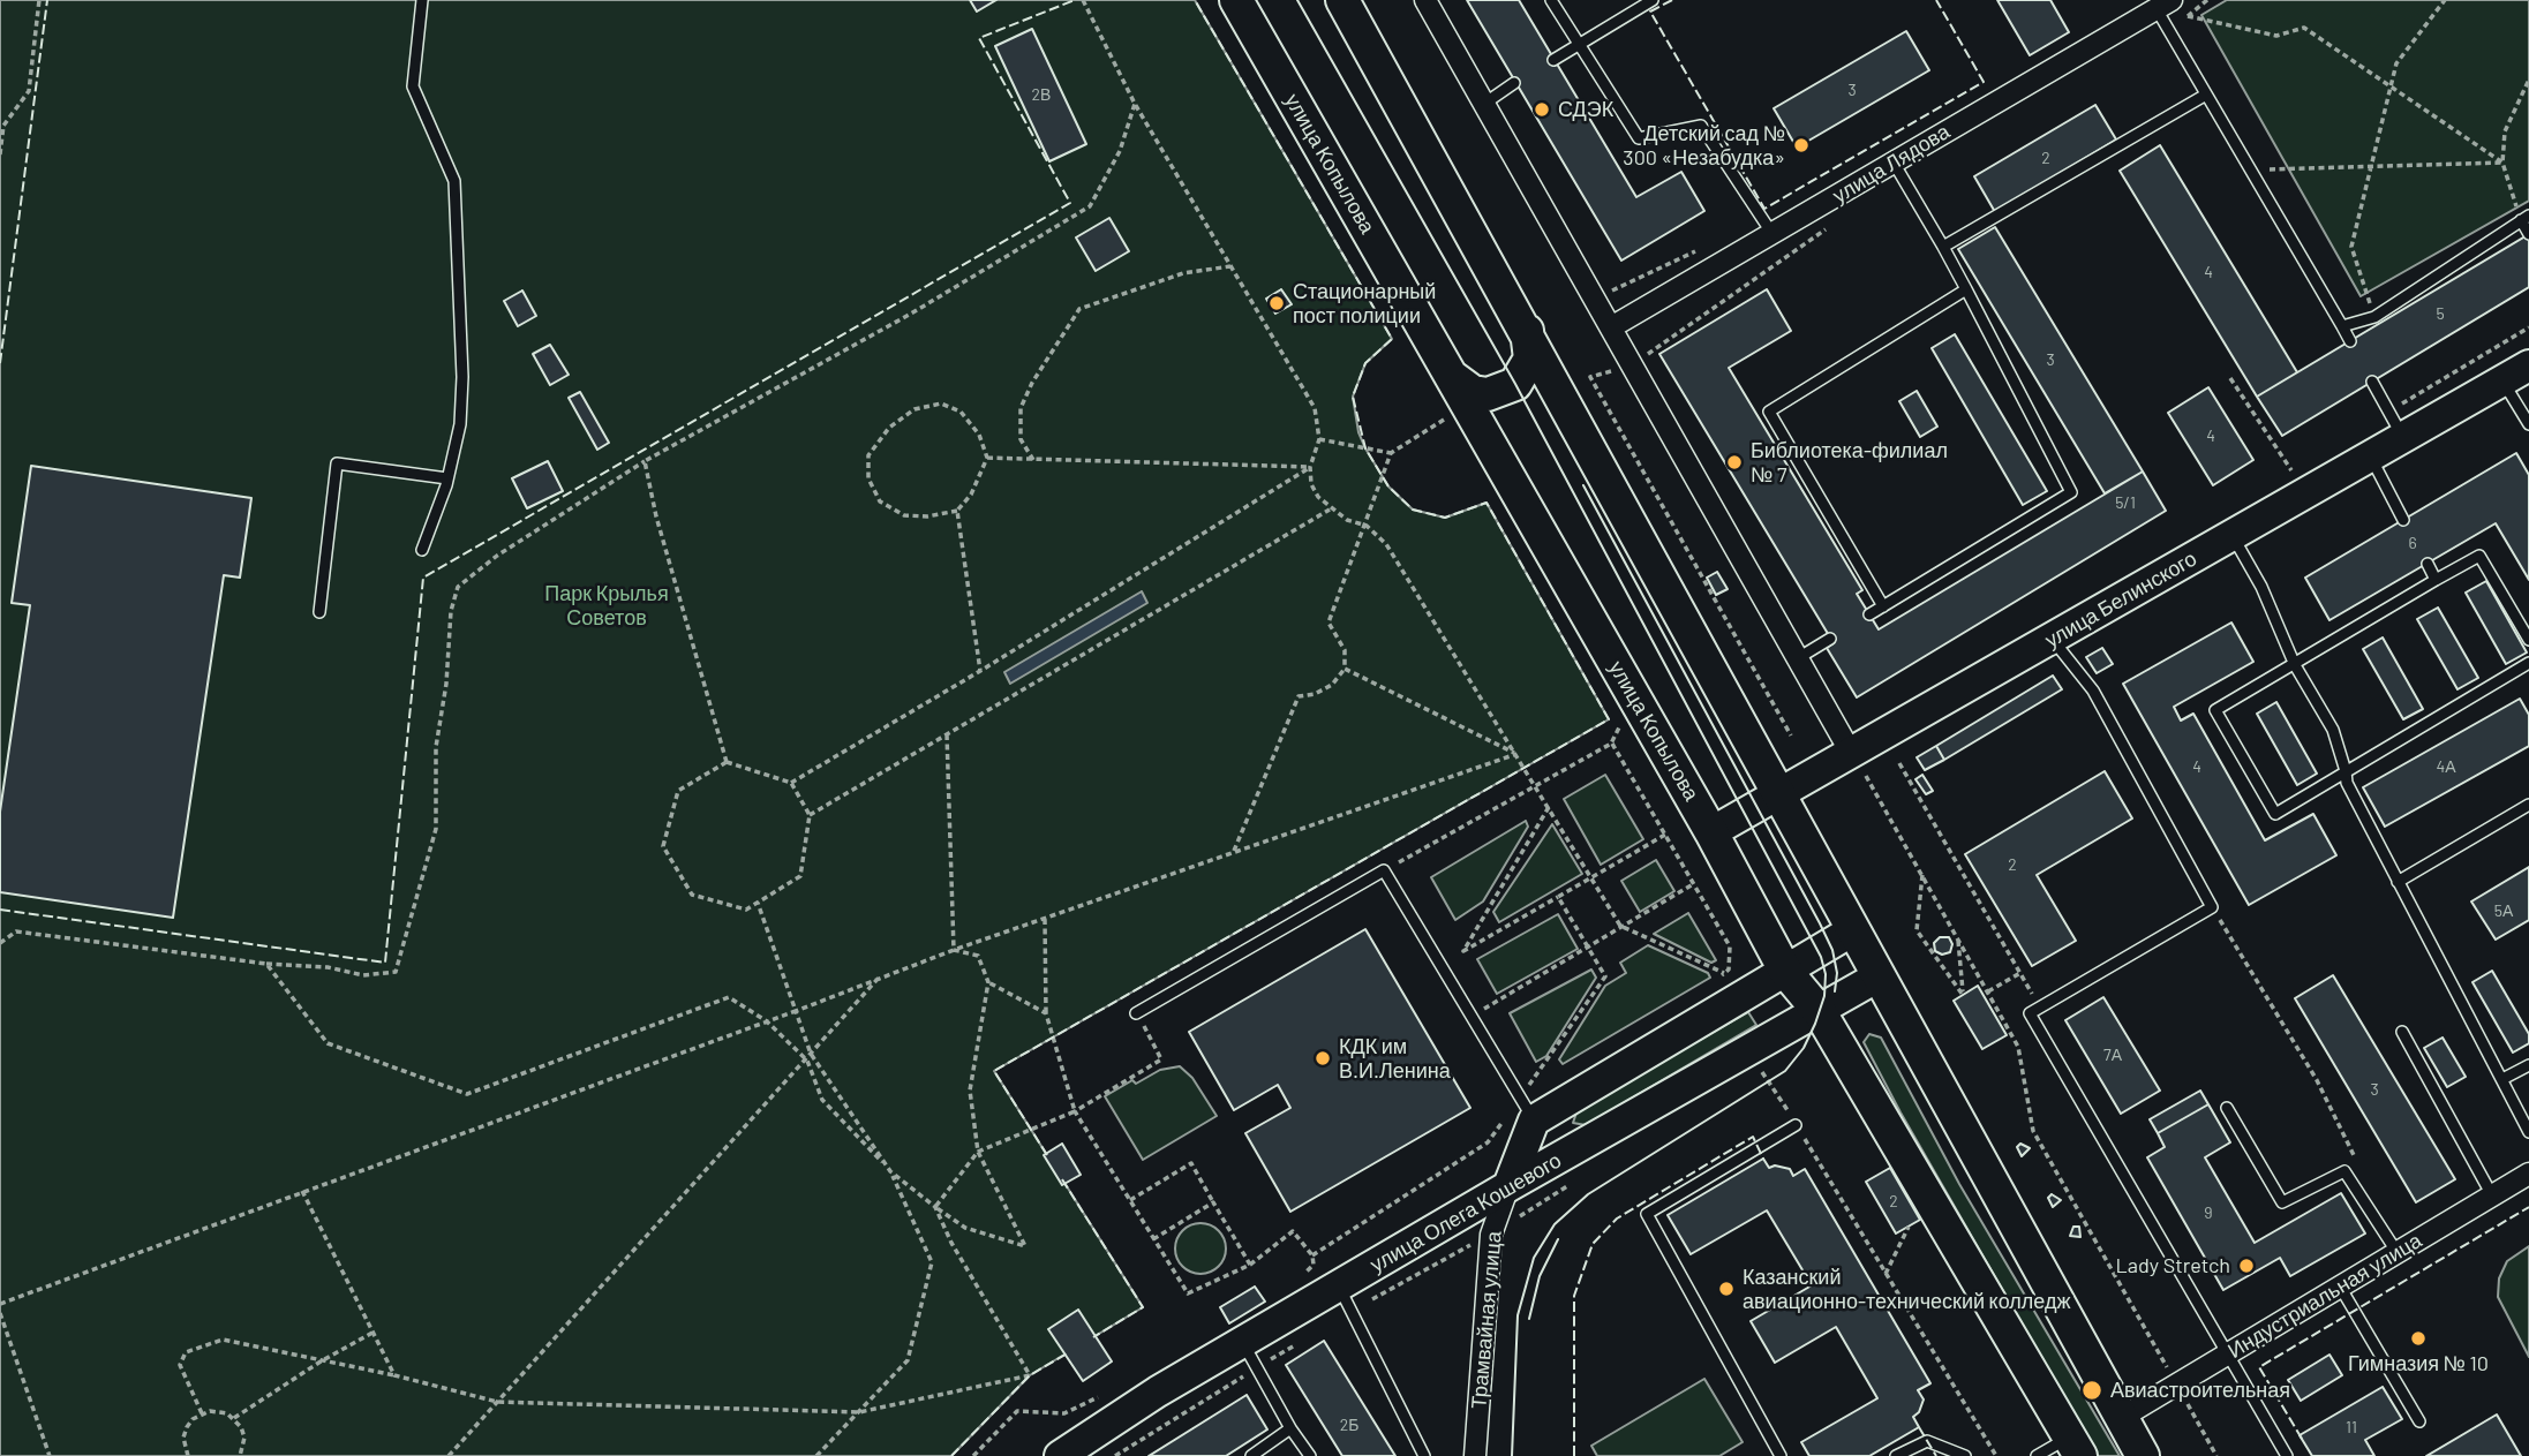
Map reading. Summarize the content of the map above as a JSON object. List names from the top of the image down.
{
  "streets": {
    "main road": ["улица Копылова"],
    "street": [
      "улица Лядова",
      "улица Белинского",
      "улица Олега Кошевого",
      "Индустриальная улица",
      "Трамвайная улица"
    ]
  },
  "crossings": [
    ["улица Копылова", "улица Белинского"],
    ["улица Копылова", "улица Олега Кошевого"],
    ["улица Олега Кошевого", "Трамвайная улица"]
  ],
  "parks": ["Парк Крылья Советов"],
  "places": [
    "СДЭК",
    "Детский сад № 300 «Незабудка»",
    "Стационарный пост полиции",
    "Библиотека-филиал № 7",
    "КДК им В.И.Ленина",
    "Lady Stretch",
    "Казанский авиационно-технический колледж",
    "Гимназия № 10",
    "Авиастроительная"
  ],
  "house_numbers": [
    "3",
    "2В",
    "2",
    "4",
    "5",
    "3",
    "4",
    "5/1",
    "6",
    "4",
    "4А",
    "2",
    "5А",
    "7А",
    "3",
    "2",
    "9",
    "2Б",
    "11"
  ]
}
